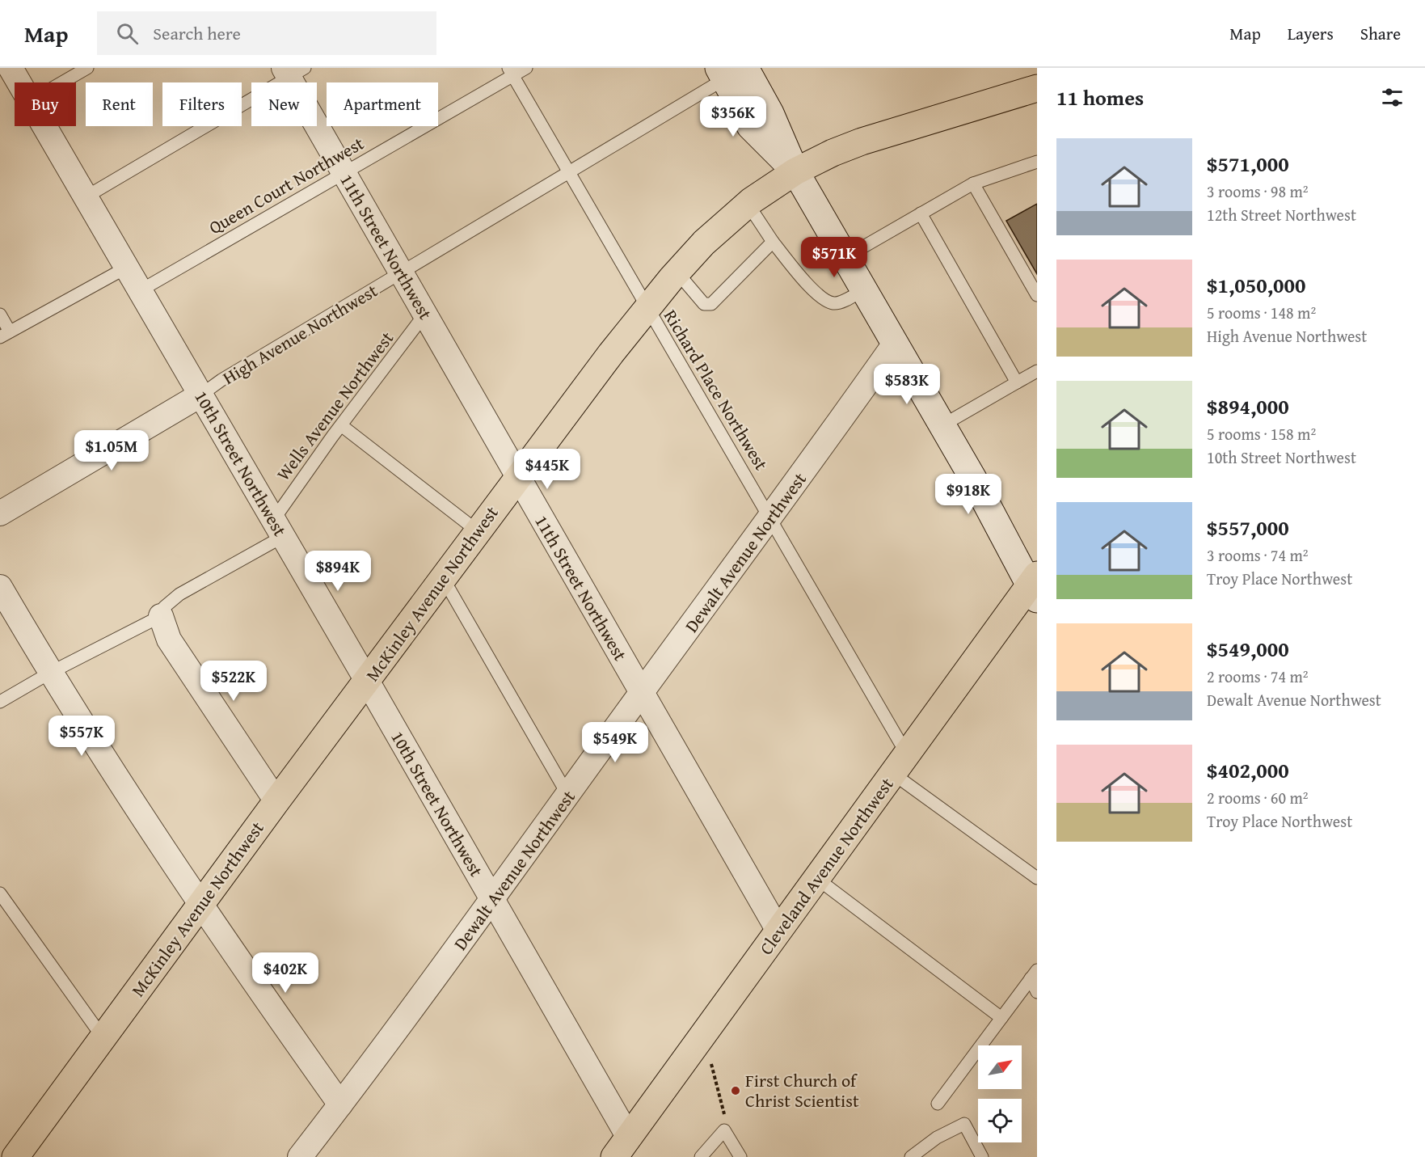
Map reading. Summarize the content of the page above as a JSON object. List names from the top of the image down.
{
  "streets": {
    "main road": ["McKinley Avenue Northwest", "Cleveland Avenue Northwest"],
    "street": [
      "11th Street Northwest",
      "High Avenue Northwest",
      "10th Street Northwest",
      "Dewalt Avenue Northwest"
    ],
    "lane": ["Queen Court Northwest", "Richard Place Northwest", "Wells Avenue Northwest"]
  },
  "crossings": [
    ["Queen Court Northwest", "11th Street Northwest"],
    ["Queen Court Northwest", "Richard Place Northwest"],
    ["Queen Court Northwest", "10th Street Northwest"],
    ["11th Street Northwest", "High Avenue Northwest"],
    ["11th Street Northwest", "Wells Avenue Northwest"],
    ["11th Street Northwest", "Dewalt Avenue Northwest"],
    ["11th Street Northwest", "McKinley Avenue Northwest"],
    ["11th Street Northwest", "Cleveland Avenue Northwest"],
    ["High Avenue Northwest", "Richard Place Northwest"],
    ["High Avenue Northwest", "10th Street Northwest"],
    ["Richard Place Northwest", "Dewalt Avenue Northwest"],
    ["Richard Place Northwest", "McKinley Avenue Northwest"],
    ["Richard Place Northwest", "Cleveland Avenue Northwest"],
    ["Wells Avenue Northwest", "10th Street Northwest"],
    ["10th Street Northwest", "Dewalt Avenue Northwest"],
    ["10th Street Northwest", "McKinley Avenue Northwest"],
    ["10th Street Northwest", "Cleveland Avenue Northwest"]
  ],
  "places": ["First Church of Christ Scientist"],
  "north": "top right",
  "page": {
    "header": "Map",
    "search": "Search here",
    "nav": ["Map", "Layers", "Share"],
    "heading": "11 homes",
    "chip": [
      "Buy",
      "Rent",
      "Filters",
      "New",
      "Apartment"
    ],
    "price": [
      "$356K",
      "$571K",
      "$583K",
      "$1.05M",
      "$445K",
      "$918K",
      "$894K",
      "$522K",
      "$557K",
      "$549K",
      "$402K"
    ],
    "list": [
      {
        "name": "$571,000",
        "note": "3 rooms · 98 m² · 12th Street Northwest"
      },
      {
        "name": "$1,050,000",
        "note": "5 rooms · 148 m² · High Avenue Northwest"
      },
      {
        "name": "$894,000",
        "note": "5 rooms · 158 m² · 10th Street Northwest"
      },
      {
        "name": "$557,000",
        "note": "3 rooms · 74 m² · Troy Place Northwest"
      },
      {
        "name": "$549,000",
        "note": "2 rooms · 74 m² · Dewalt Avenue Northwest"
      },
      {
        "name": "$402,000",
        "note": "2 rooms · 60 m² · Troy Place Northwest"
      }
    ]
  }
}
